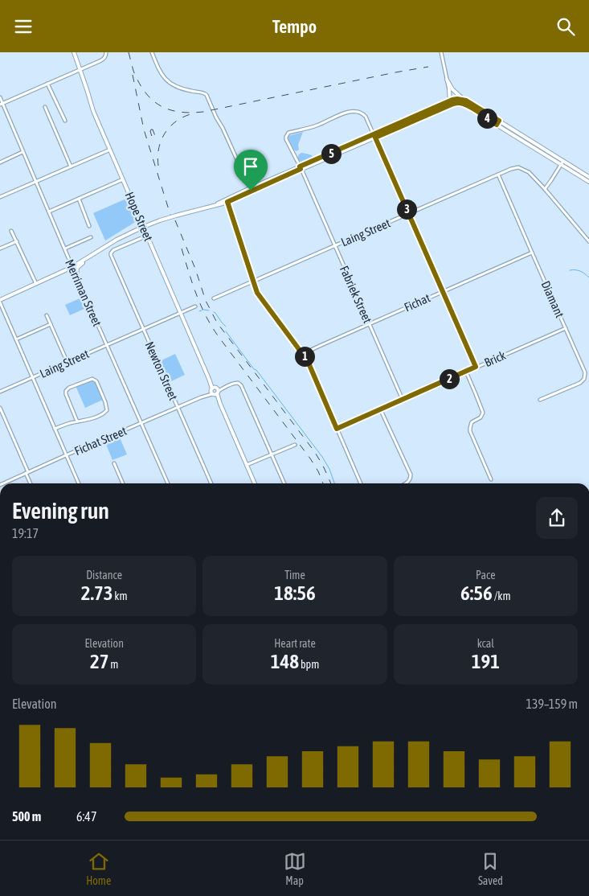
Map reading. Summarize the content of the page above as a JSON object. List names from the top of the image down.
{
  "streets": {
    "street": [
      "Hope Street",
      "Laing Street",
      "Merriman Street",
      "Fabriek Street",
      "Diamant",
      "Fichat",
      "Brick",
      "Newton Street",
      "Fichat Street"
    ]
  },
  "crossings": [
    ["Hope Street", "Laing Street"],
    ["Hope Street", "Newton Street"],
    ["Hope Street", "Fichat Street"],
    ["Laing Street", "Merriman Street"],
    ["Laing Street", "Fabriek Street"],
    ["Laing Street", "Diamant"],
    ["Laing Street", "Newton Street"],
    ["Merriman Street", "Fichat Street"],
    ["Fabriek Street", "Fichat"],
    ["Fabriek Street", "Brick"],
    ["Diamant", "Fichat"],
    ["Diamant", "Brick"],
    ["Newton Street", "Fichat Street"]
  ],
  "page": {
    "header": "Tempo",
    "pins": [
      "4",
      "5",
      "3",
      "1",
      "2"
    ],
    "heading": ["Evening run", "19:17"],
    "stats": [
      ["Distance", "2.73 km"],
      ["Time", "18:56"],
      ["Pace", "6:56 /km"],
      ["Elevation", "27 m"],
      ["Heart rate", "148 bpm"],
      ["kcal", "191"]
    ],
    "chart": ["Elevation", "139–159 m"],
    "list": [
      {
        "name": "500 m",
        "note": "6:47"
      }
    ],
    "tabs": ["Home", "Map", "Saved"]
  }
}
